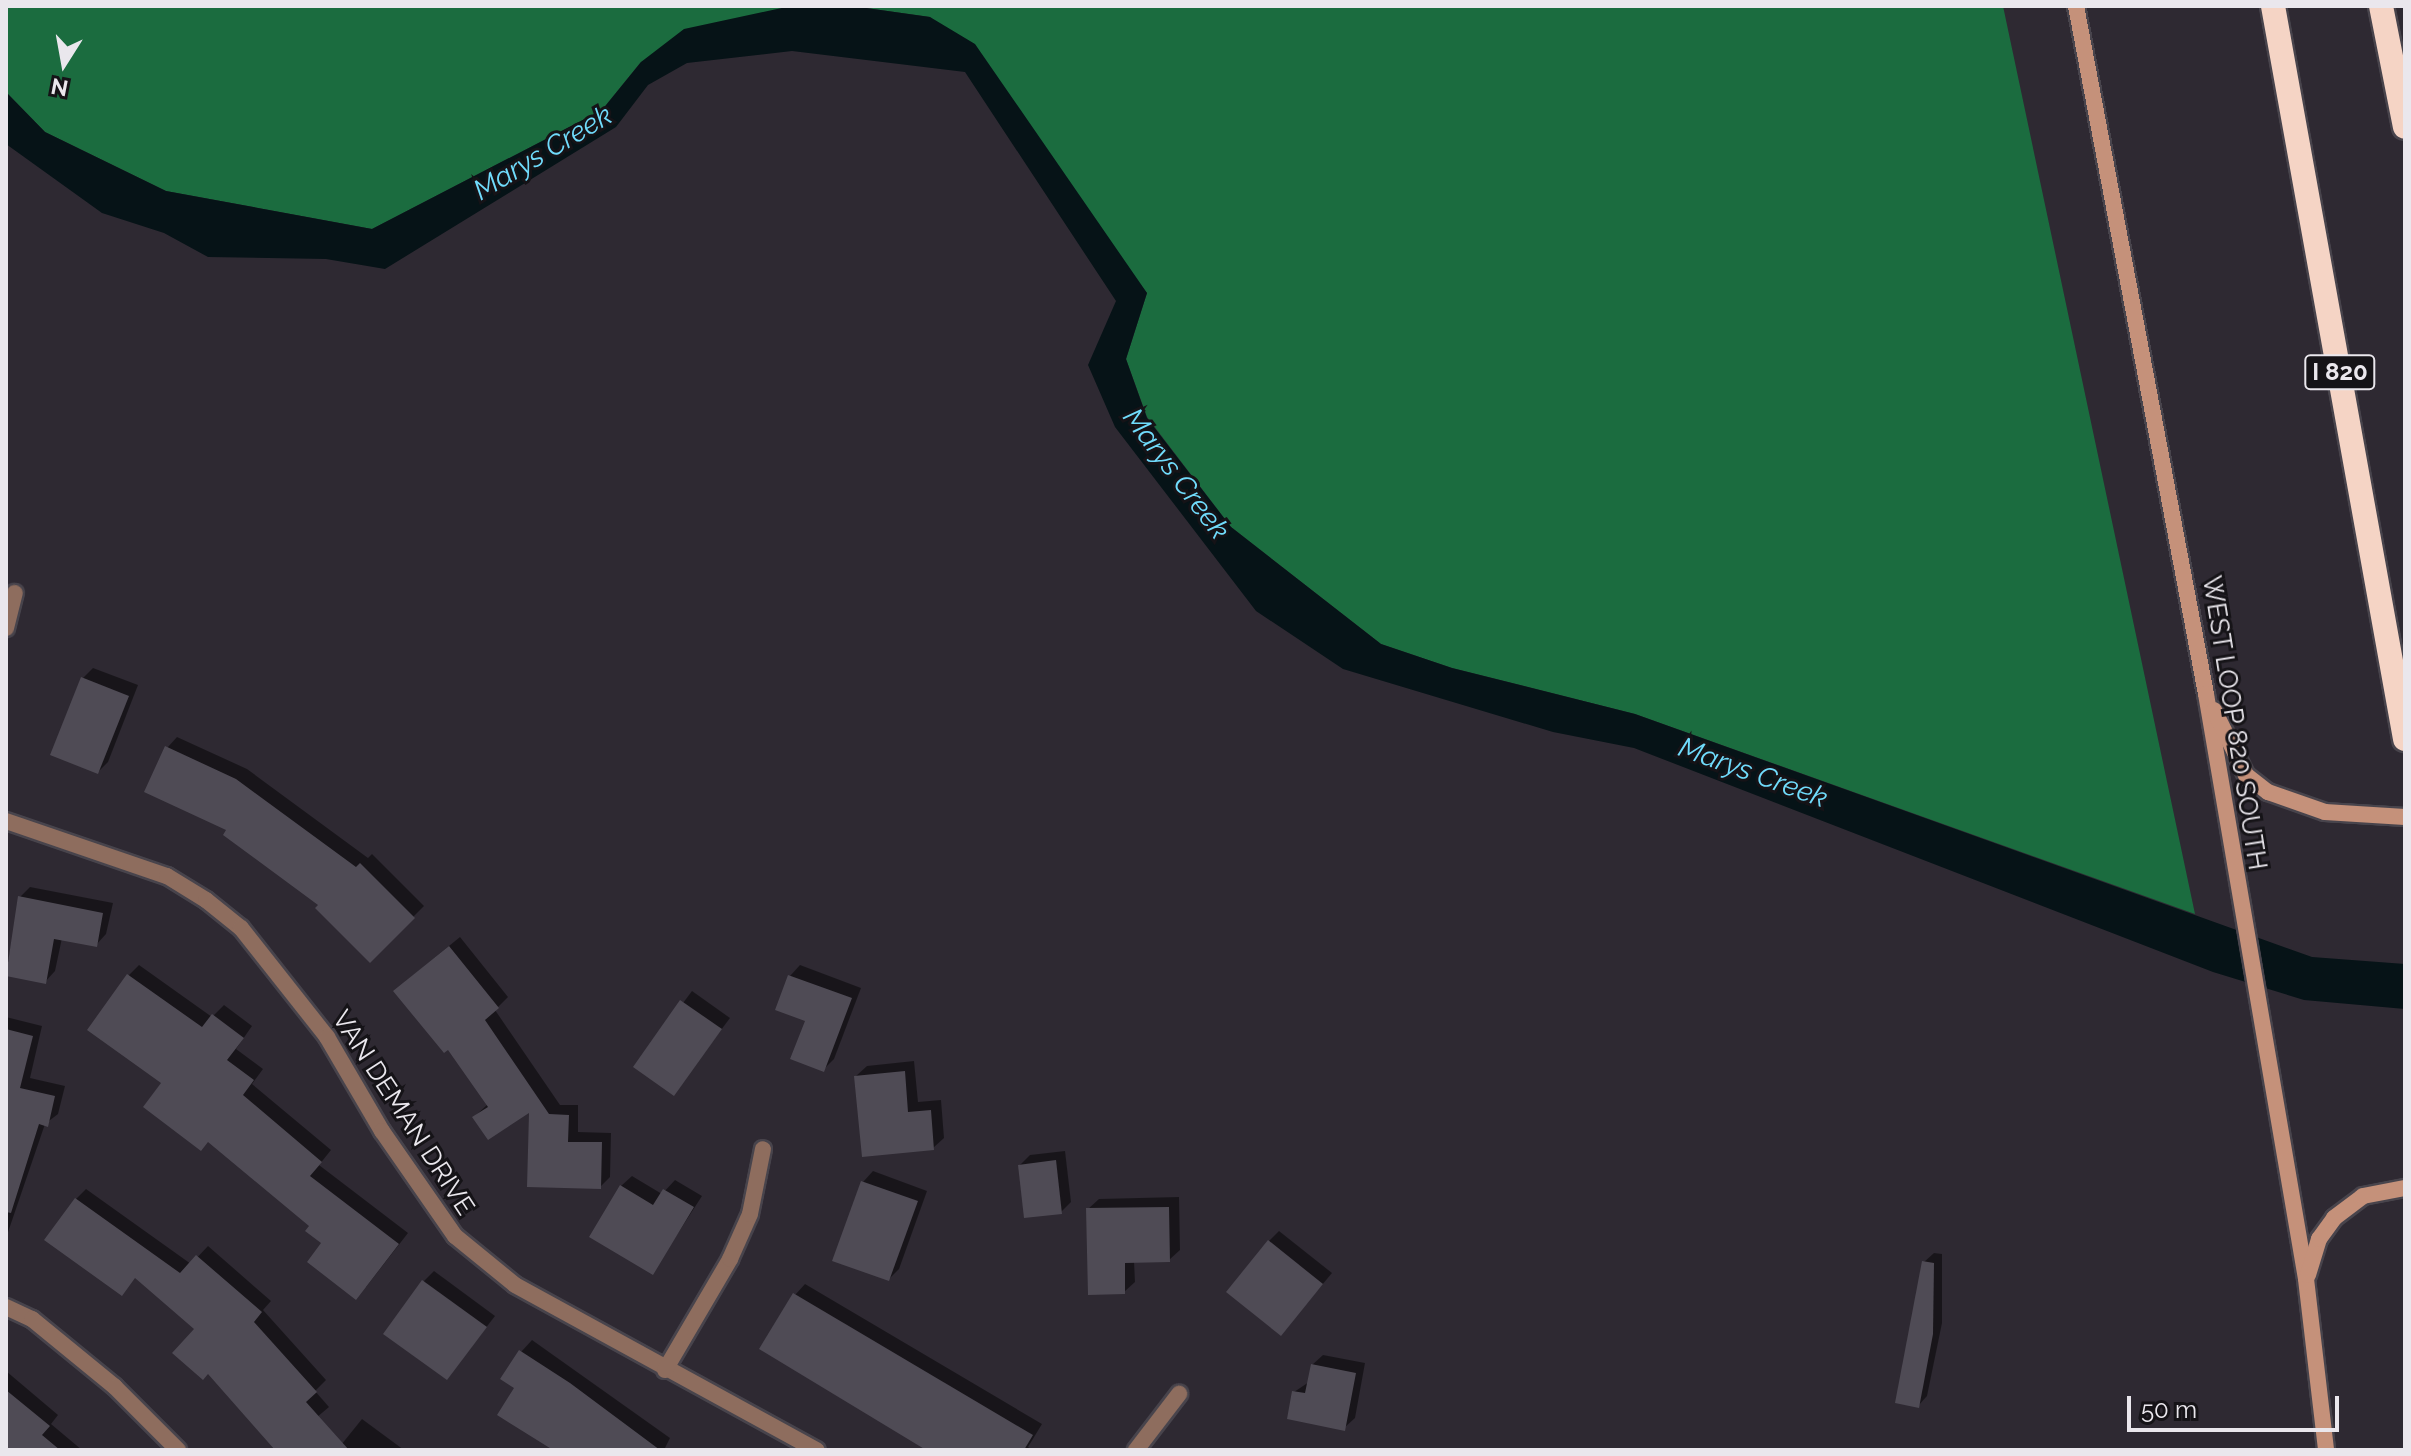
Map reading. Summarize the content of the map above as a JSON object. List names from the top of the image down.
{
  "streets": {
    "highway": ["I 820"],
    "main road": ["WEST LOOP 820 SOUTH"],
    "street": ["VAN DEMAN DRIVE"]
  },
  "water": ["Marys Creek"],
  "scale_bar": "50 m",
  "north": "bottom"
}
